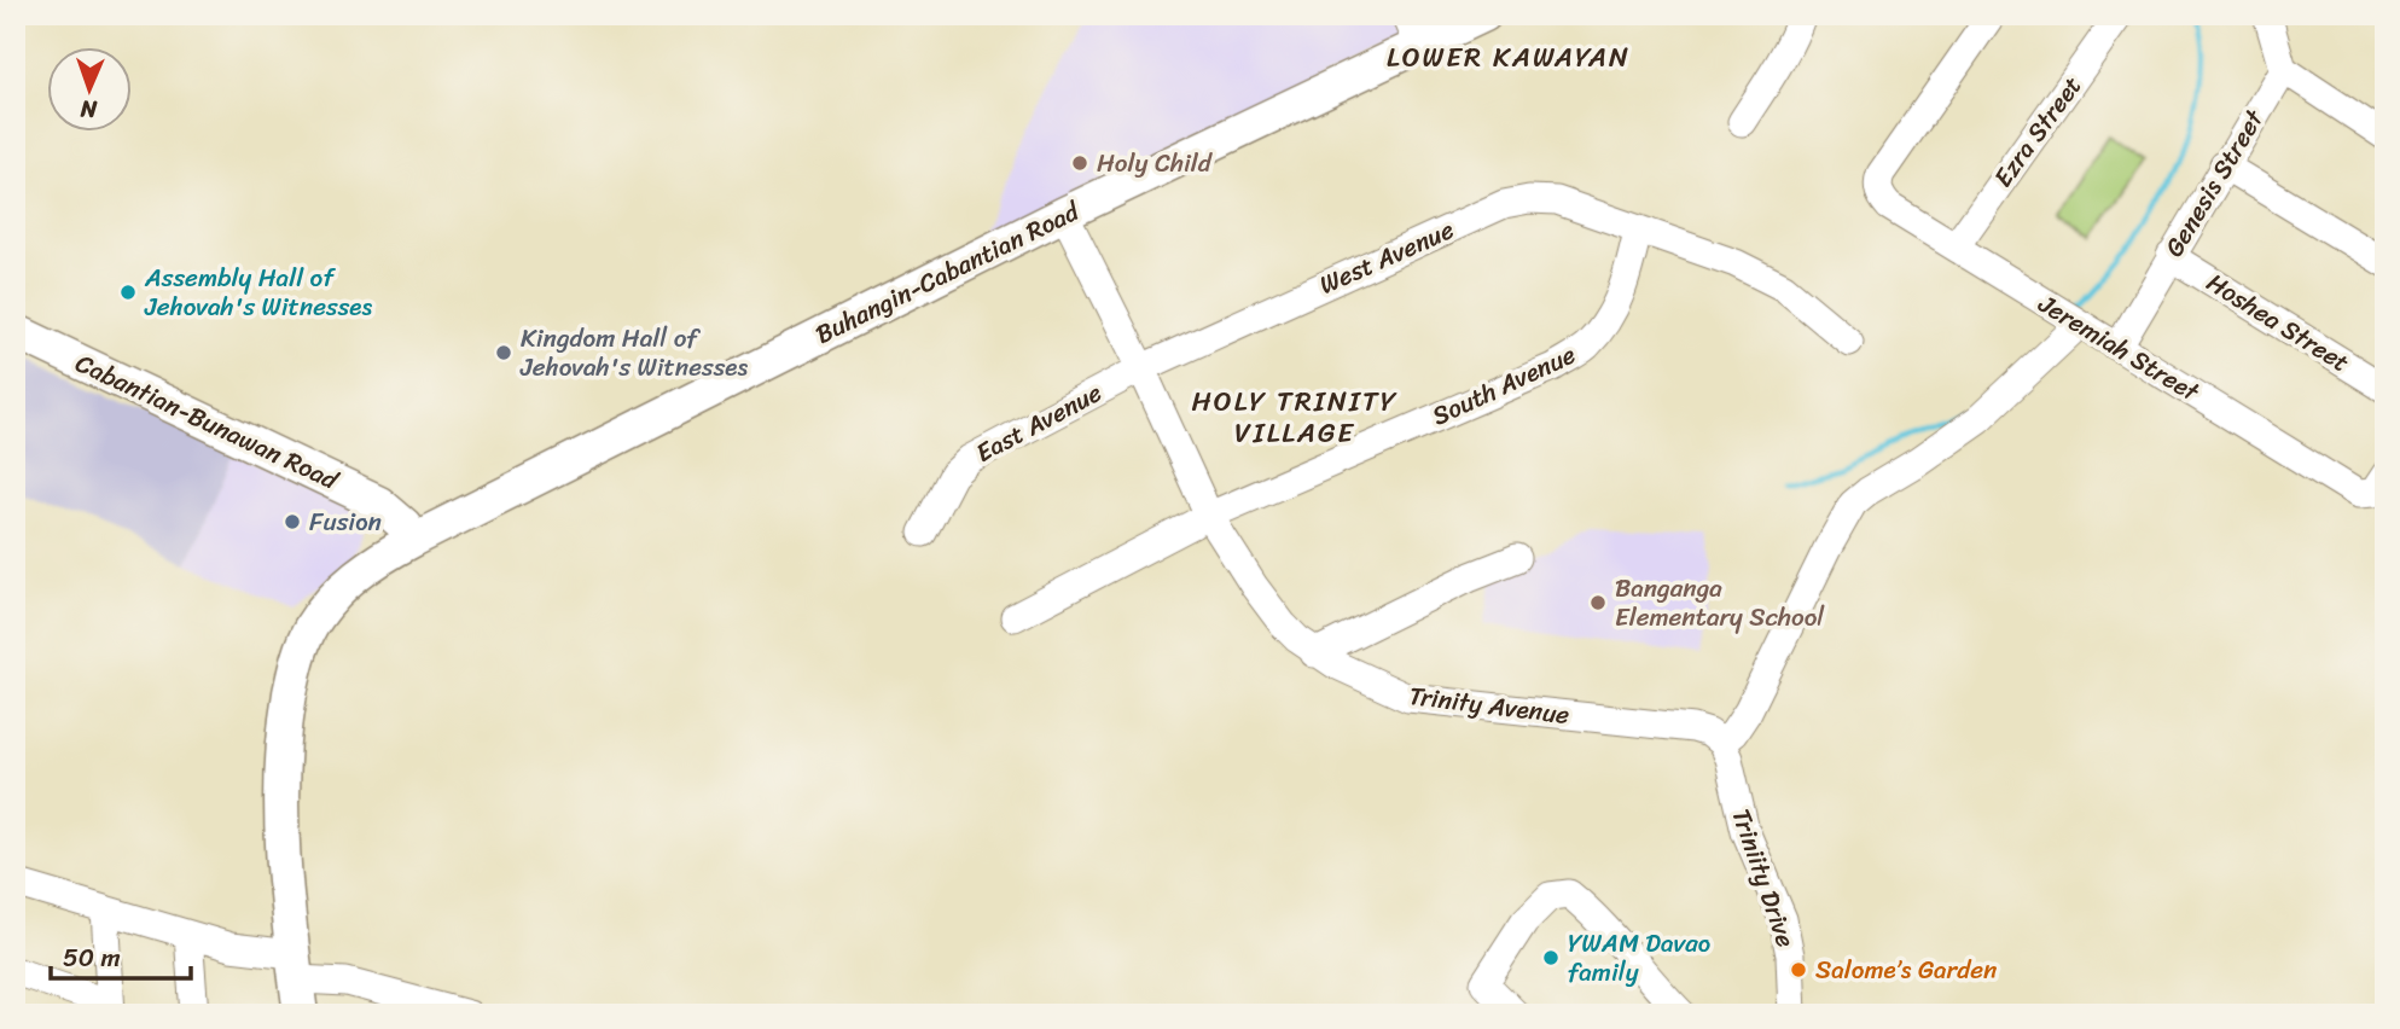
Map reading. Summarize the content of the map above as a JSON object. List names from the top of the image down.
{
  "streets": {
    "main road": ["Buhangin-Cabantian Road", "Cabantian-Bunawan Road"],
    "street": [
      "Ezra Street",
      "Genesis Street",
      "West Avenue",
      "Hoshea Street",
      "Jeremiah Street",
      "South Avenue",
      "East Avenue",
      "Trinity Avenue",
      "Triniity Drive"
    ]
  },
  "crossings": [
    ["Ezra Street", "Jeremiah Street"],
    ["Genesis Street", "Hoshea Street"],
    ["Genesis Street", "Jeremiah Street"],
    ["West Avenue", "South Avenue"],
    ["West Avenue", "East Avenue"],
    ["West Avenue", "Trinity Avenue"],
    ["Buhangin-Cabantian Road", "Cabantian-Bunawan Road"],
    ["Buhangin-Cabantian Road", "Trinity Avenue"],
    ["South Avenue", "Trinity Avenue"],
    ["East Avenue", "Trinity Avenue"],
    ["Trinity Avenue", "Triniity Drive"]
  ],
  "districts": ["LOWER KAWAYAN", "HOLY TRINITY VILLAGE"],
  "places": [
    "Holy Child",
    "Assembly Hall of Jehovah's Witnesses",
    "Kingdom Hall of Jehovah's Witnesses",
    "Fusion",
    "Banganga Elementary School",
    "YWAM Davao family",
    "Salome’s Garden"
  ],
  "scale_bar": "50 m",
  "north": "bottom"
}
